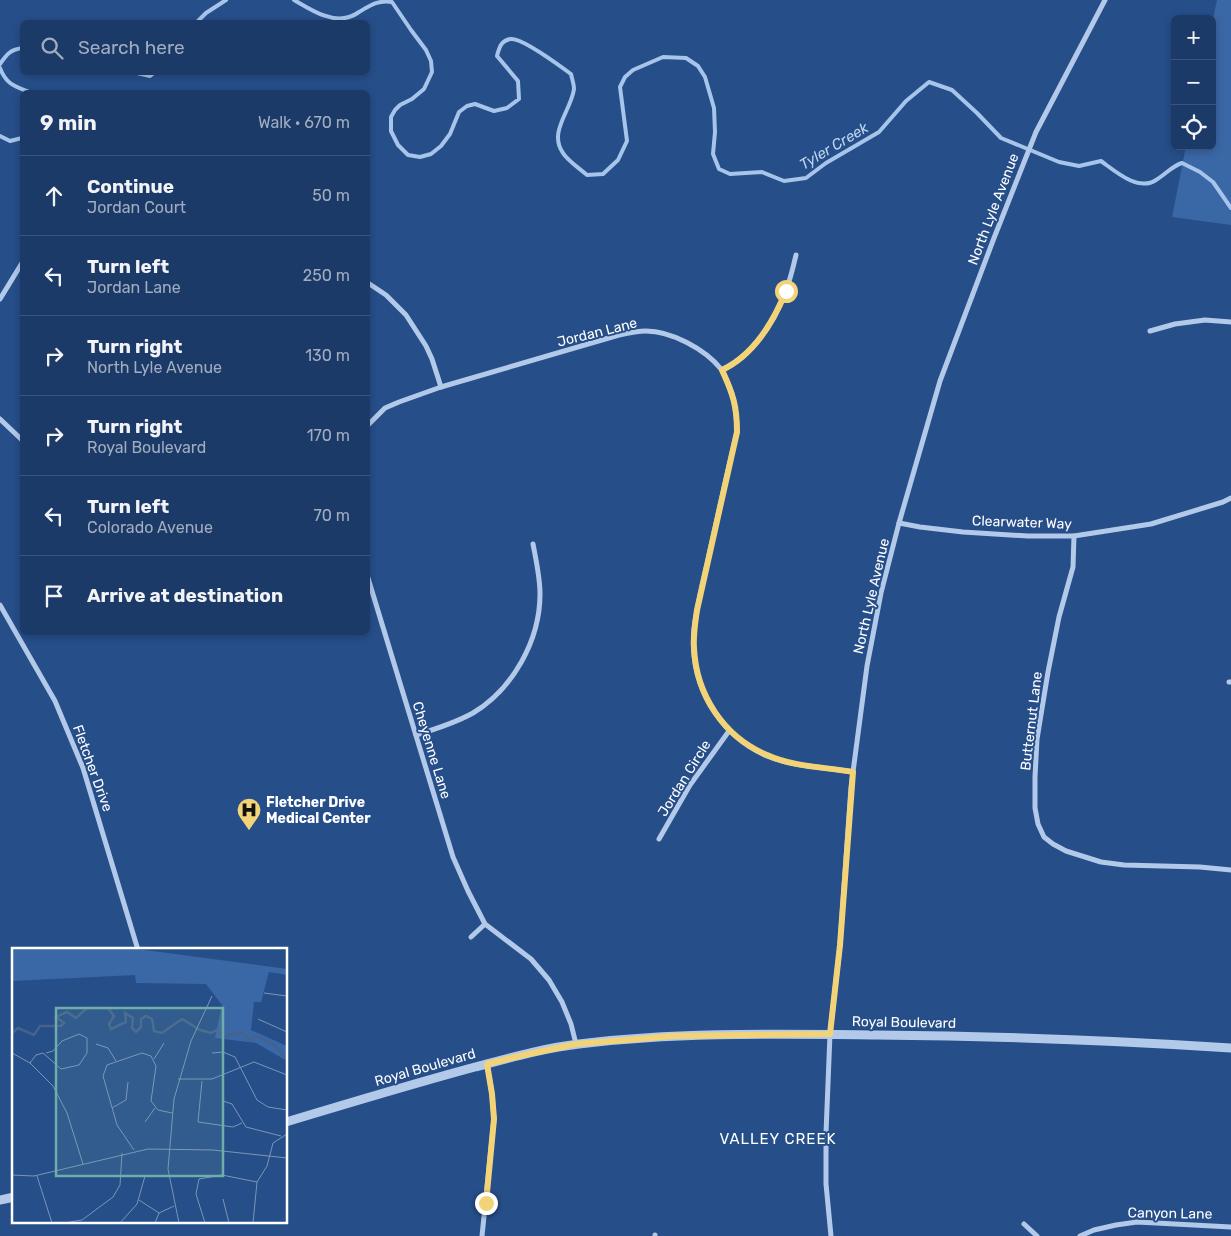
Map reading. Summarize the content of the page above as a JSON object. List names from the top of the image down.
{
  "streets": {
    "street": [
      "North Lyle Avenue",
      "Jordan Lane",
      "Clearwater Way",
      "Butternut Lane",
      "Cheyenne Lane",
      "Fletcher Drive",
      "Jordan Circle",
      "Royal Boulevard",
      "Canyon Lane"
    ]
  },
  "crossings": [
    ["North Lyle Avenue", "Jordan Lane"],
    ["North Lyle Avenue", "Clearwater Way"],
    ["North Lyle Avenue", "Royal Boulevard"],
    ["Jordan Lane", "Jordan Circle"],
    ["Clearwater Way", "Butternut Lane"],
    ["Cheyenne Lane", "Royal Boulevard"]
  ],
  "districts": ["VALLEY CREEK"],
  "water": ["Tyler Creek"],
  "places": {
    "hospital": ["Fletcher Drive Medical Center"]
  },
  "page": {
    "map_buttons": ["+", "−"],
    "search": "Search here",
    "heading": ["9 min", "Walk · 670 m"],
    "list": [
      ["Continue", "Jordan Court", "50 m"],
      ["Turn left", "Jordan Lane", "250 m"],
      ["Turn right", "North Lyle Avenue", "130 m"],
      ["Turn right", "Royal Boulevard", "170 m"],
      ["Turn left", "Colorado Avenue", "70 m"],
      "Arrive at destination"
    ]
  }
}
